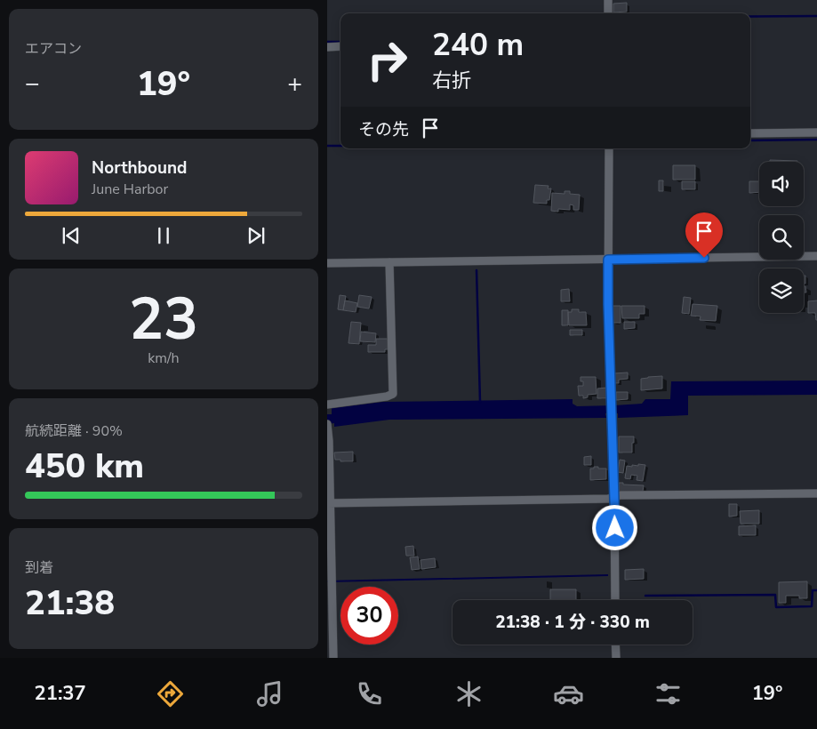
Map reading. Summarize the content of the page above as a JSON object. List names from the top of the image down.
{
  "page": {
    "tile": [
      "エアコン",
      ["23", "km/h"],
      ["航続距離 · 90%", "450 km"],
      ["到着", "21:38"]
    ],
    "turn": ["240 m", "右折"],
    "heat": ["−", "19°", "+"],
    "then": "その先",
    "song": ["Northbound", "June Harbor"],
    "limit": "30",
    "trip": "21:38 · 1 分 · 330 m",
    "tabs": ["21:37", "19°"]
  }
}
